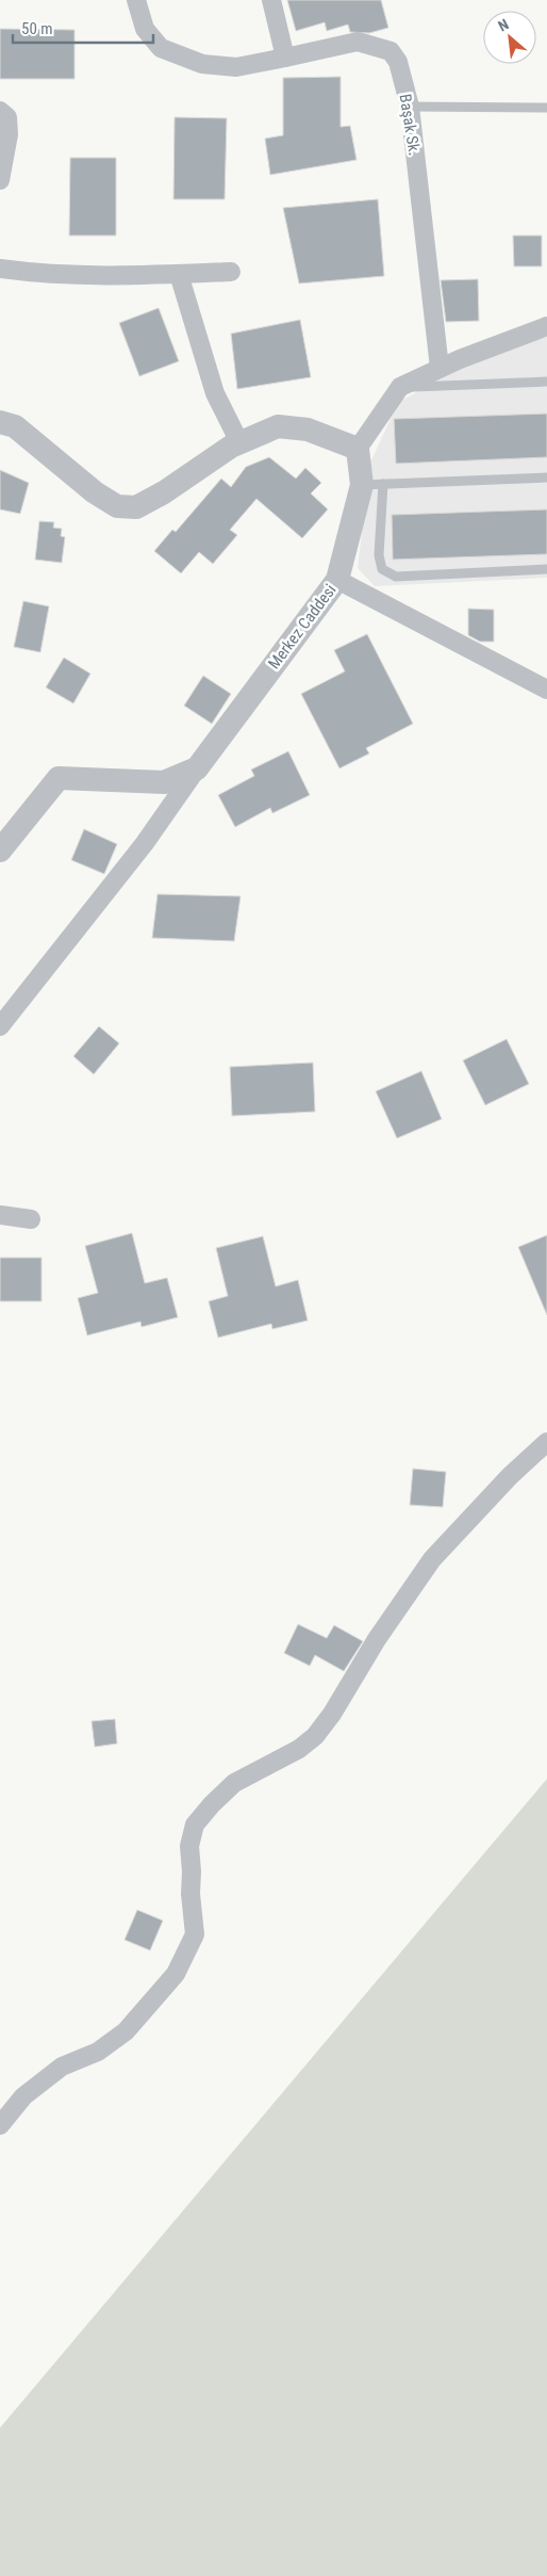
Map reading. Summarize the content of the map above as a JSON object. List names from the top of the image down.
{
  "streets": {
    "street": ["Başak Sk.", "Merkez Caddesi"]
  },
  "scale_bar": "50 m",
  "north": "top left"
}
